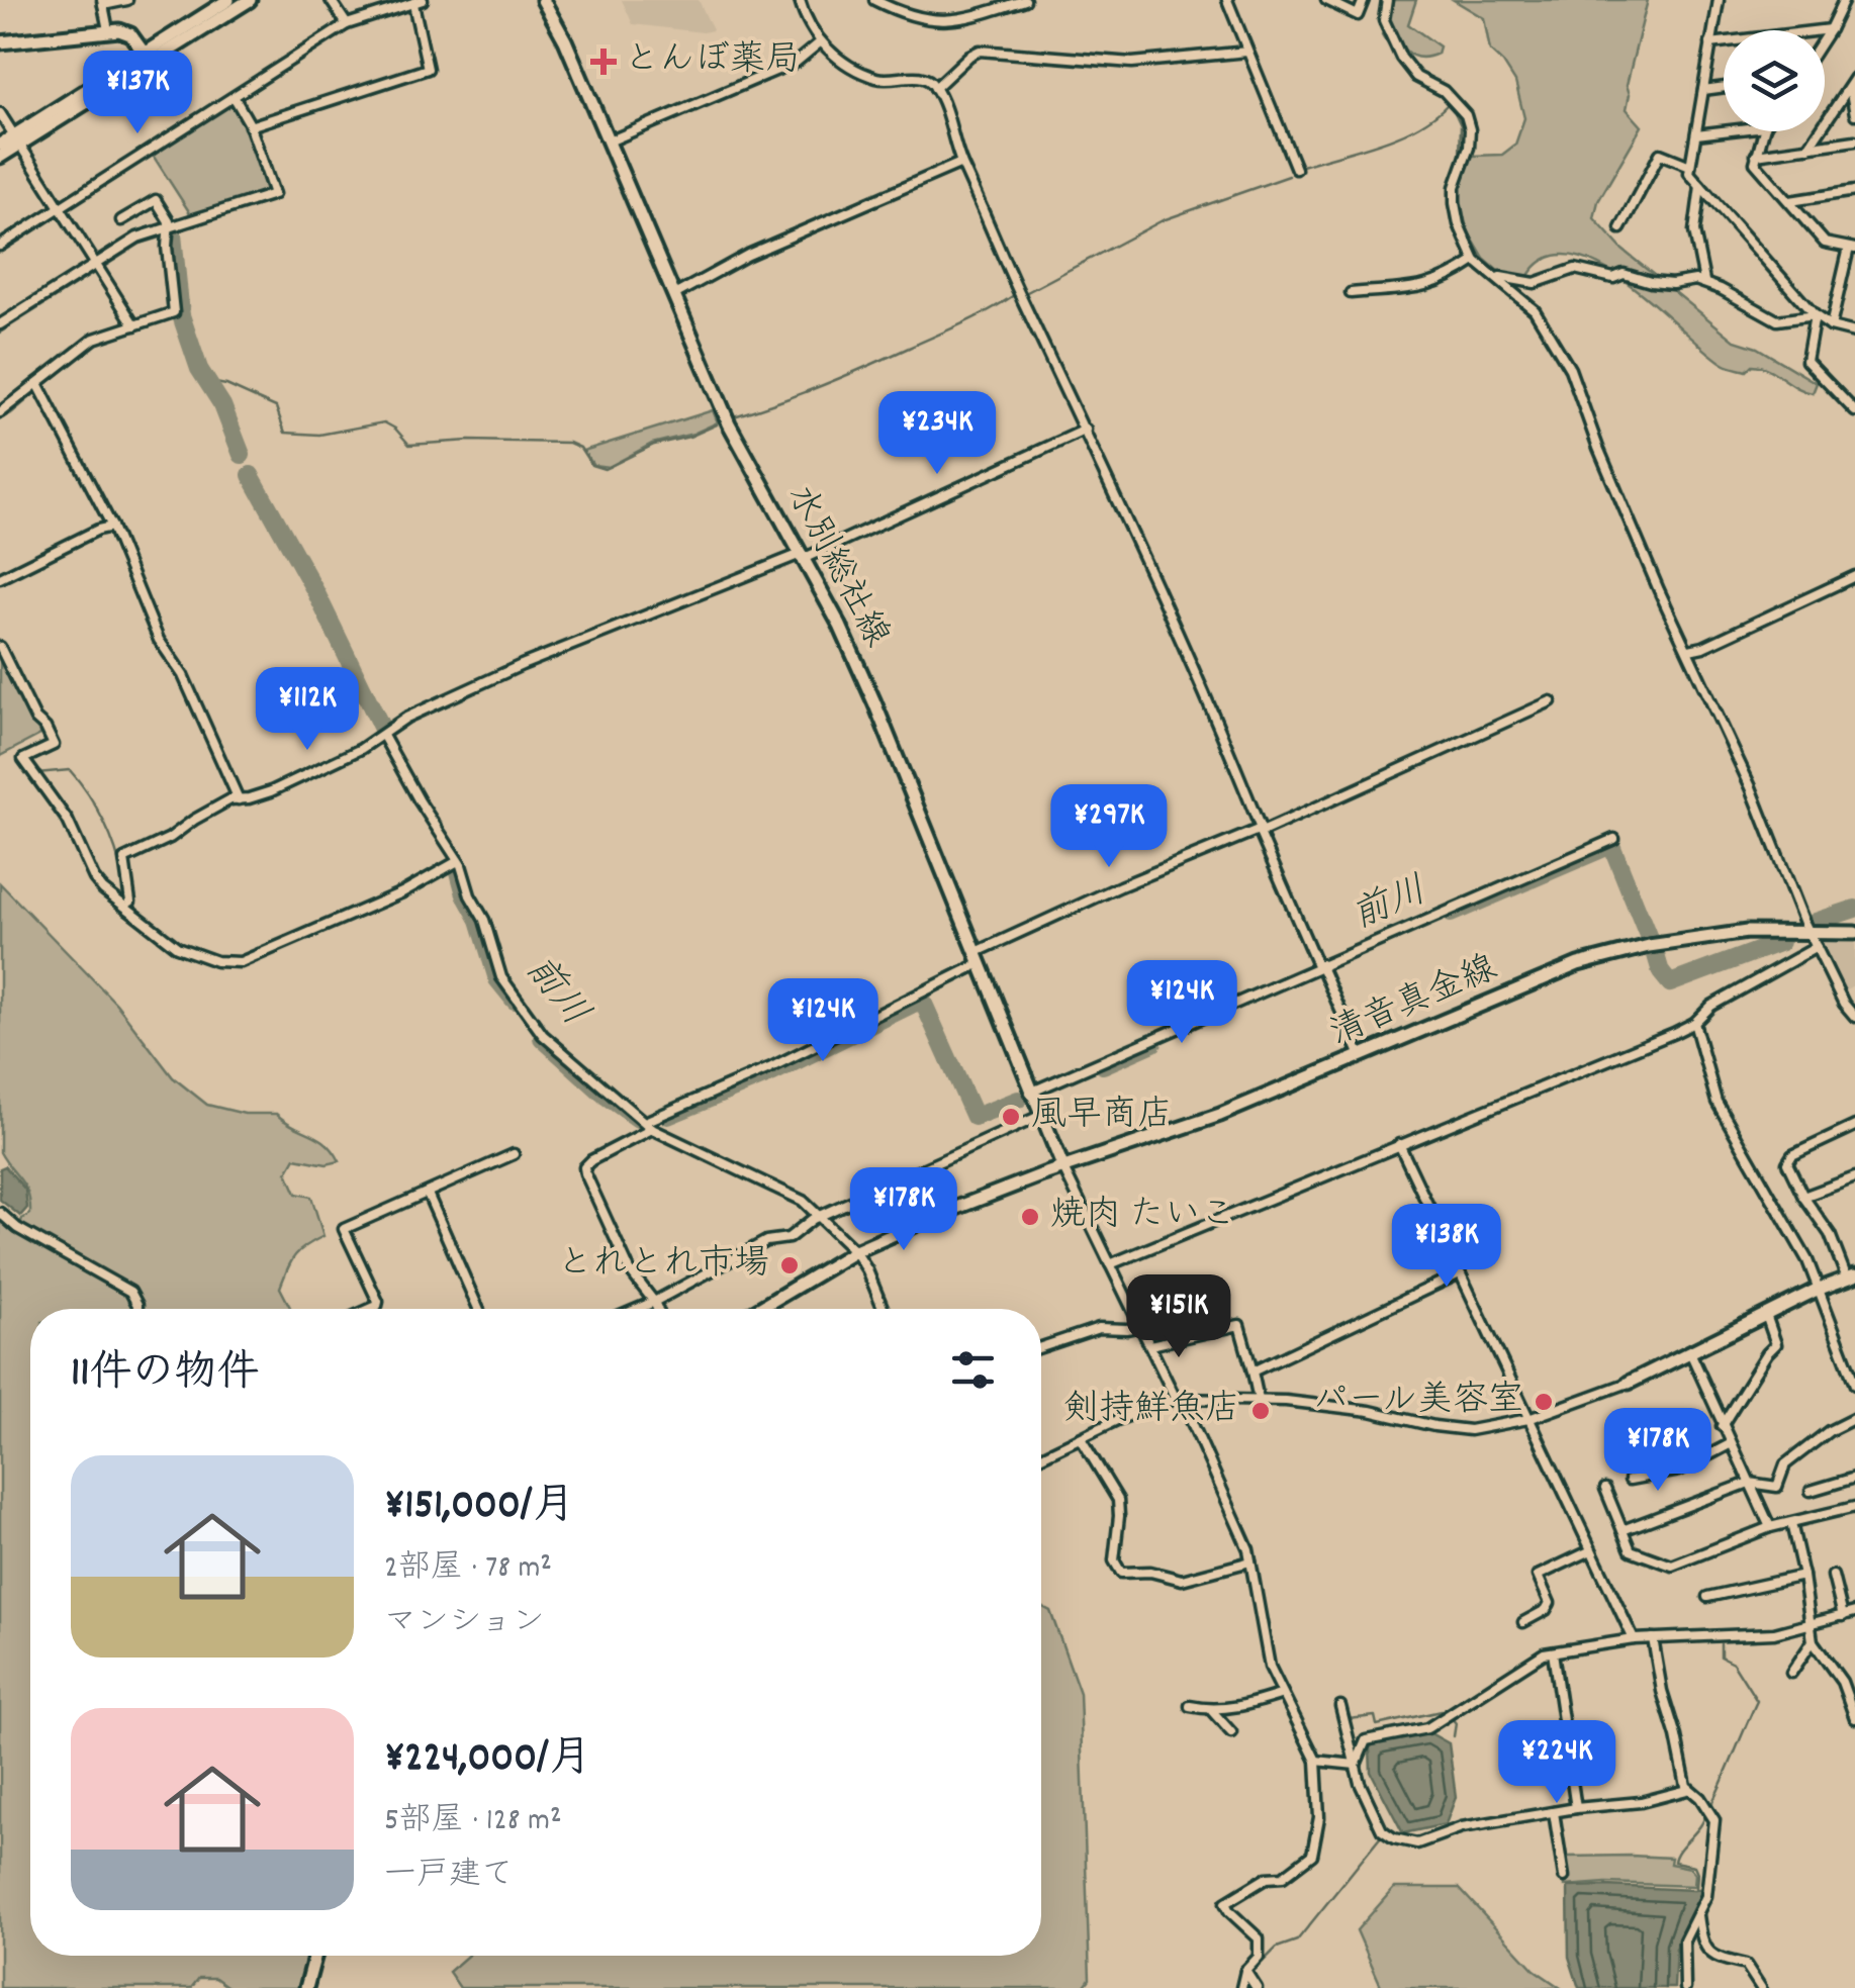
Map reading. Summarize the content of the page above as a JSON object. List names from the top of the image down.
{
  "streets": {
    "main road": ["水別総社線", "清音真金線"]
  },
  "crossings": [
    ["水別総社線", "清音真金線"]
  ],
  "water": ["前川"],
  "places": {
    "health": ["とんぼ薬局"],
    "other": [
      "風早商店",
      "焼肉 たいこ",
      "とれとれ市場",
      "パール美容室",
      "剣持鮮魚店"
    ]
  },
  "page": {
    "price": [
      "¥137K",
      "¥234K",
      "¥112K",
      "¥297K",
      "¥124K",
      "¥124K",
      "¥178K",
      "¥138K",
      "¥151K",
      "¥178K",
      "¥224K"
    ],
    "heading": "11件の物件",
    "list": [
      {
        "name": "¥151,000/月",
        "note": "2部屋 · 78 m² · マンション"
      },
      {
        "name": "¥224,000/月",
        "note": "5部屋 · 128 m² · 一戸建て"
      }
    ]
  }
}
